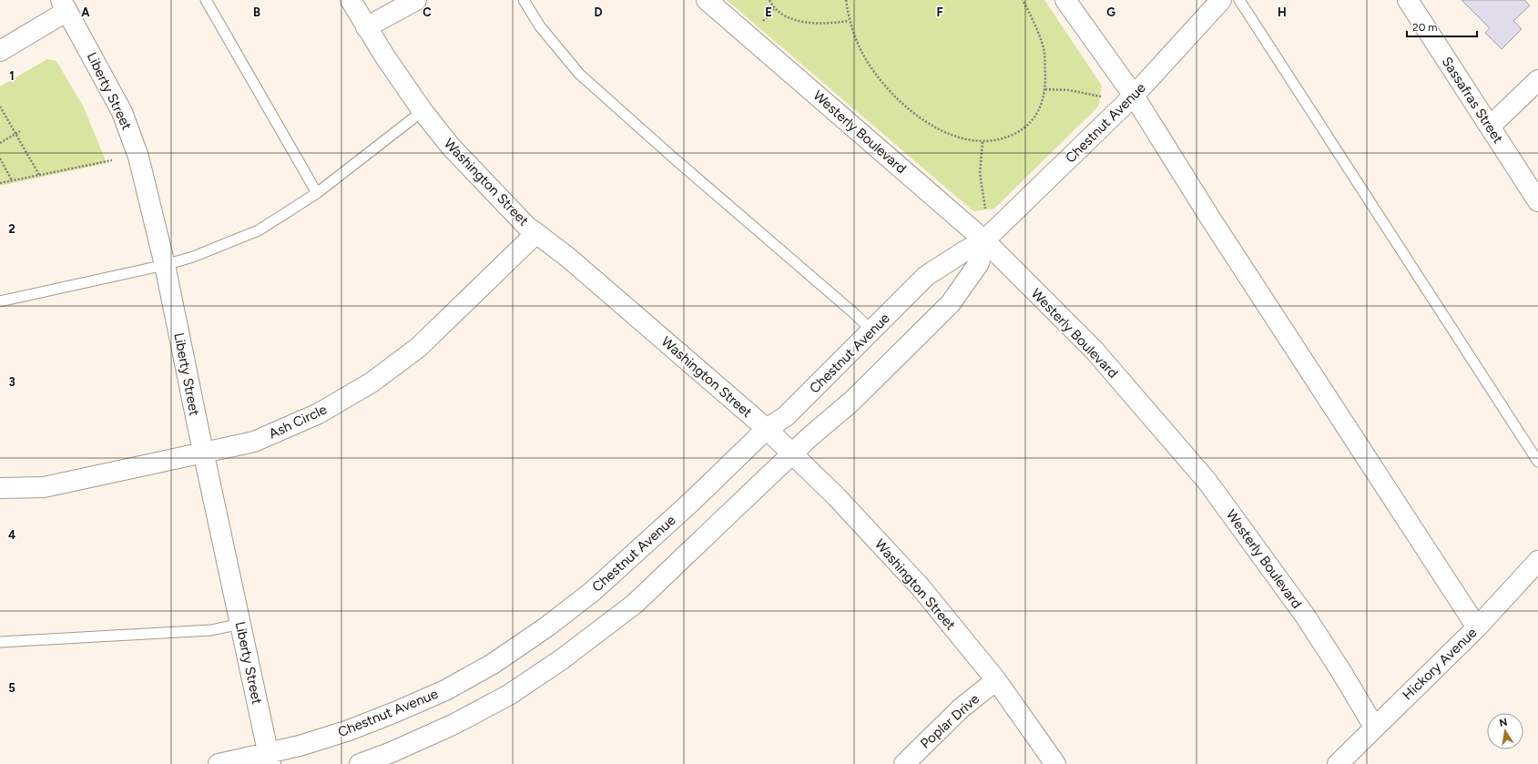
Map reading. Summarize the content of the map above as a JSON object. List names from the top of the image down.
{
  "streets": {
    "street": [
      "Liberty Street",
      "Sassafras Street",
      "Chestnut Avenue",
      "Westerly Boulevard",
      "Washington Street",
      "Ash Circle",
      "Hickory Avenue",
      "Poplar Drive"
    ]
  },
  "crossings": [
    ["Liberty Street", "Chestnut Avenue"],
    ["Liberty Street", "Ash Circle"],
    ["Chestnut Avenue", "Westerly Boulevard"],
    ["Chestnut Avenue", "Washington Street"],
    ["Westerly Boulevard", "Hickory Avenue"],
    ["Washington Street", "Ash Circle"],
    ["Washington Street", "Poplar Drive"]
  ],
  "scale_bar": "20 m",
  "north": "top",
  "grid": {
    "columns": [
      "A",
      "B",
      "C",
      "D",
      "E",
      "F",
      "G",
      "H"
    ],
    "rows": [
      "1",
      "2",
      "3",
      "4",
      "5"
    ]
  }
}
